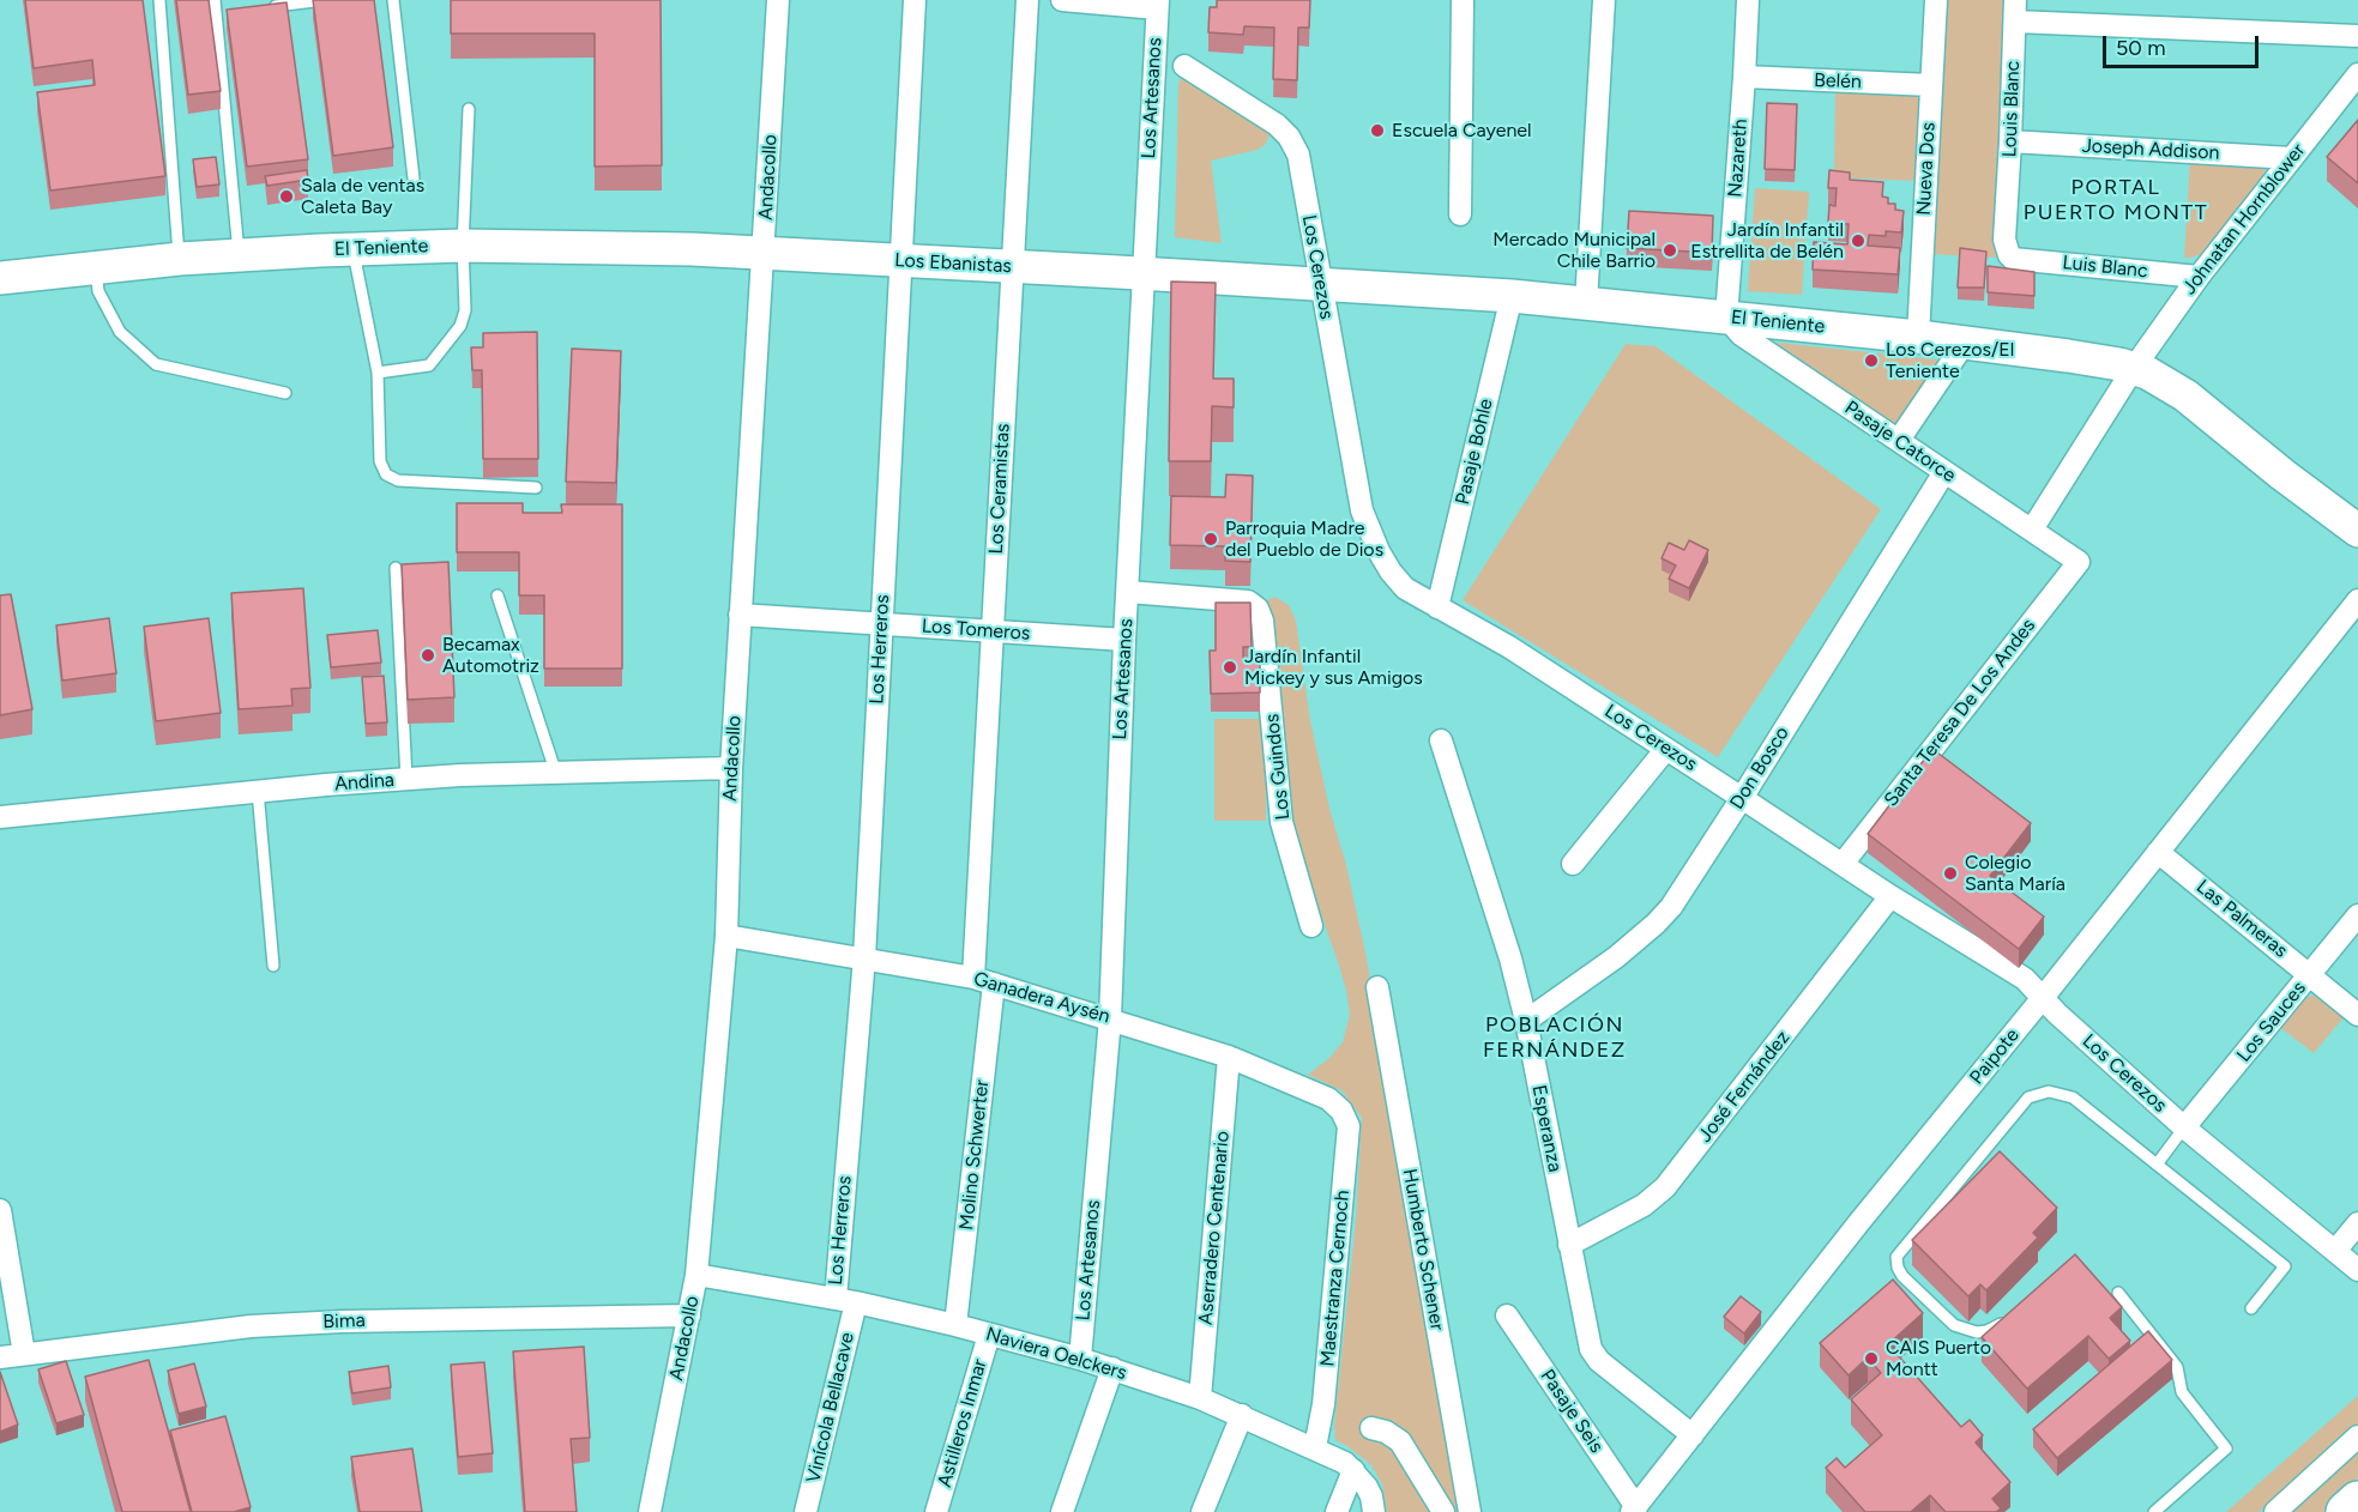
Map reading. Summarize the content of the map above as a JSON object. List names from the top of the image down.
{
  "streets": {
    "main road": ["El Teniente", "Los Ebanistas"],
    "street": [
      "Belén",
      "Los Artesanos",
      "Louis Blanc",
      "Joseph Addison",
      "Nazareth",
      "Nueva Dos",
      "Andacollo",
      "Johnatan Hornblower",
      "Los Cerezos",
      "Luis Blanc",
      "Pasaje Catorce",
      "Pasaje Bohle",
      "Los Ceramistas",
      "Los Tomeros",
      "Los Herreros",
      "Santa Teresa De Los Andes",
      "Los Guindos",
      "Don Bosco",
      "Andina",
      "Las Palmeras",
      "Ganadera Aysén",
      "Los Sauces",
      "Paipote",
      "José Fernández",
      "Esperanza",
      "Molino Schwerter",
      "Aserradero Centenario",
      "Humberto Schener",
      "Maestranza Cernoch",
      "Bima",
      "Naviera Oelckers",
      "Vinícola Bellacave",
      "Pasaje Seis",
      "Astilleros Inmar"
    ]
  },
  "crossings": [
    ["Belén", "Nazareth"],
    ["Belén", "Nueva Dos"],
    ["Los Artesanos", "El Teniente"],
    ["Los Artesanos", "Los Ebanistas"],
    ["Los Artesanos", "Los Tomeros"],
    ["Los Artesanos", "Los Guindos"],
    ["Los Artesanos", "Ganadera Aysén"],
    ["Los Artesanos", "Naviera Oelckers"],
    ["Louis Blanc", "Joseph Addison"],
    ["Louis Blanc", "Luis Blanc"],
    ["Joseph Addison", "Johnatan Hornblower"],
    ["Nazareth", "El Teniente"],
    ["Nazareth", "Pasaje Catorce"],
    ["Nueva Dos", "El Teniente"],
    ["Andacollo", "El Teniente"],
    ["Andacollo", "Los Ebanistas"],
    ["Andacollo", "Los Tomeros"],
    ["Andacollo", "Andina"],
    ["Andacollo", "Ganadera Aysén"],
    ["Andacollo", "Bima"],
    ["Andacollo", "Naviera Oelckers"],
    ["Johnatan Hornblower", "El Teniente"],
    ["Johnatan Hornblower", "Luis Blanc"],
    ["El Teniente", "Los Ebanistas"],
    ["El Teniente", "Los Cerezos"],
    ["El Teniente", "Pasaje Catorce"],
    ["El Teniente", "Pasaje Bohle"],
    ["Los Ebanistas", "Los Ceramistas"],
    ["Los Ebanistas", "Los Herreros"],
    ["Los Cerezos", "Pasaje Bohle"],
    ["Los Cerezos", "Santa Teresa De Los Andes"],
    ["Los Cerezos", "Don Bosco"],
    ["Los Cerezos", "Los Sauces"],
    ["Los Cerezos", "Paipote"],
    ["Los Cerezos", "José Fernández"],
    ["Pasaje Catorce", "Santa Teresa De Los Andes"],
    ["Pasaje Catorce", "Don Bosco"],
    ["Los Ceramistas", "Los Tomeros"],
    ["Los Ceramistas", "Ganadera Aysén"],
    ["Los Ceramistas", "Molino Schwerter"],
    ["Los Tomeros", "Los Herreros"],
    ["Los Herreros", "Ganadera Aysén"],
    ["Los Herreros", "Naviera Oelckers"],
    ["Los Herreros", "Vinícola Bellacave"],
    ["Don Bosco", "Esperanza"],
    ["Las Palmeras", "Los Sauces"],
    ["Las Palmeras", "Paipote"],
    ["Ganadera Aysén", "Molino Schwerter"],
    ["Ganadera Aysén", "Aserradero Centenario"],
    ["Ganadera Aysén", "Maestranza Cernoch"],
    ["Paipote", "Esperanza"],
    ["Paipote", "Pasaje Seis"],
    ["José Fernández", "Esperanza"],
    ["Molino Schwerter", "Naviera Oelckers"],
    ["Aserradero Centenario", "Naviera Oelckers"],
    ["Maestranza Cernoch", "Naviera Oelckers"],
    ["Naviera Oelckers", "Vinícola Bellacave"],
    ["Naviera Oelckers", "Astilleros Inmar"]
  ],
  "districts": ["PORTAL PUERTO MONTT", "POBLACIÓN FERNÁNDEZ"],
  "places": [
    "Escuela Cayenel",
    "Sala de ventas Caleta Bay",
    "Jardín Infantil Estrellita de Belén",
    "Mercado Municipal Chile Barrio",
    "Los Cerezos/El Teniente",
    "Parroquia Madre del Pueblo de Dios",
    "Becamax Automotriz",
    "Jardín Infantil Mickey y sus Amigos",
    "Colegio Santa María",
    "CAIS Puerto Montt"
  ],
  "scale_bar": "50 m"
}
